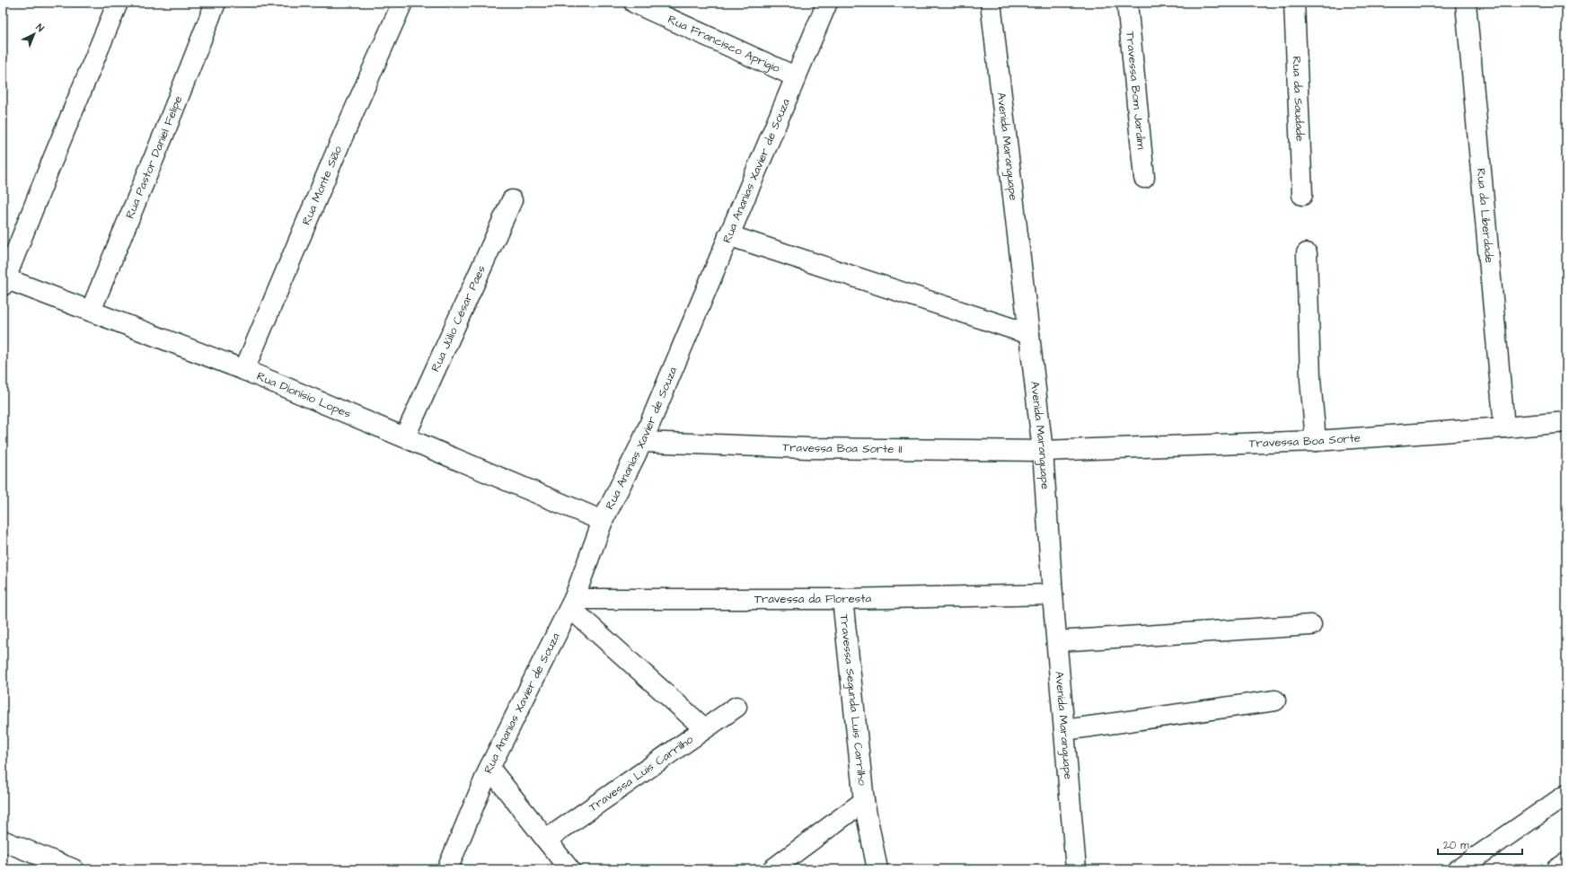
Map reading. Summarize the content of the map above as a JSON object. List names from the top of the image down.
{
  "streets": {
    "street": [
      "Rua Francisco Aprigio",
      "Travessa Bom Jardim",
      "Rua da Saudade",
      "Avenida Maranguape",
      "Rua Pastor Daniel Felipe",
      "Rua Ananias Xavier de Souza",
      "Rua Monte Sião",
      "Rua da Liberdade",
      "Rua Júlio César Paes",
      "Rua Dionísio Lopes",
      "Travessa Boa Sorte",
      "Travessa Boa Sorte II",
      "Travessa da Floresta",
      "Travessa Segunda Luis Carrilho",
      "Travessa Luis Carrilho"
    ]
  },
  "crossings": [
    ["Rua Francisco Aprigio", "Rua Ananias Xavier de Souza"],
    ["Avenida Maranguape", "Travessa Boa Sorte"],
    ["Avenida Maranguape", "Travessa Boa Sorte II"],
    ["Avenida Maranguape", "Travessa da Floresta"],
    ["Rua Pastor Daniel Felipe", "Rua Dionísio Lopes"],
    ["Rua Ananias Xavier de Souza", "Rua Dionísio Lopes"],
    ["Rua Ananias Xavier de Souza", "Travessa Boa Sorte II"],
    ["Rua Ananias Xavier de Souza", "Travessa da Floresta"],
    ["Rua Monte Sião", "Rua Dionísio Lopes"],
    ["Rua da Liberdade", "Travessa Boa Sorte"],
    ["Rua Júlio César Paes", "Rua Dionísio Lopes"],
    ["Travessa Boa Sorte", "Travessa Boa Sorte II"],
    ["Travessa da Floresta", "Travessa Segunda Luis Carrilho"]
  ],
  "scale_bar": "20 m",
  "north": "top right"
}
